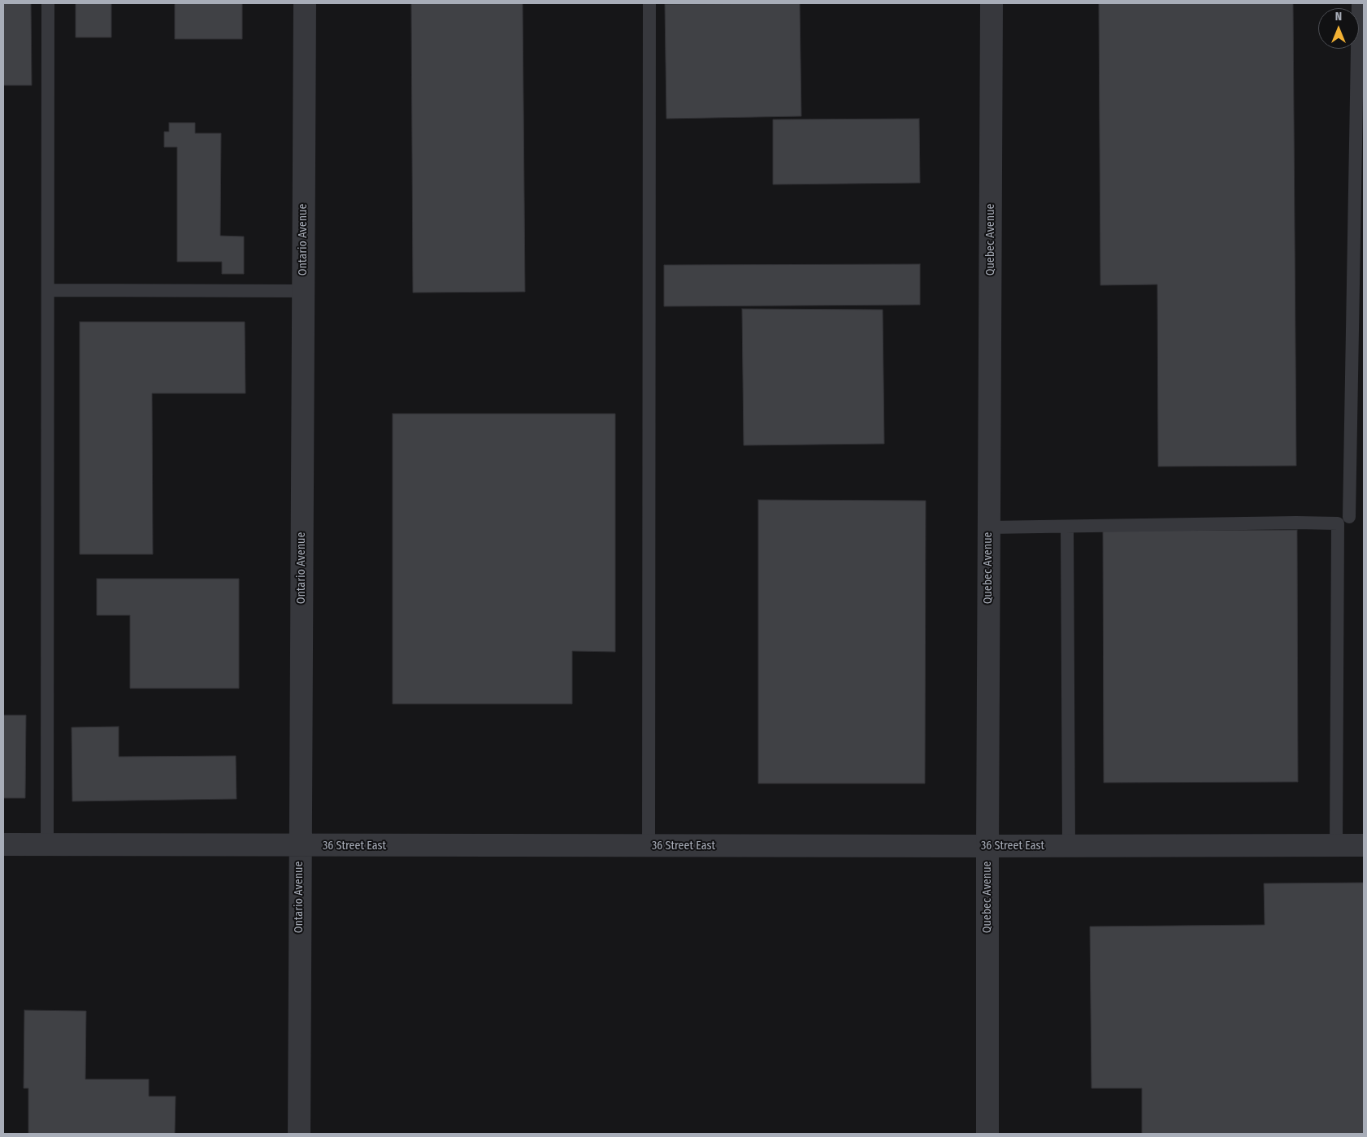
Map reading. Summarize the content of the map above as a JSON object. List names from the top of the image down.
{
  "streets": {
    "street": ["Ontario Avenue", "Quebec Avenue", "36 Street East"]
  },
  "crossings": [
    ["Ontario Avenue", "36 Street East"],
    ["Quebec Avenue", "36 Street East"]
  ],
  "north": "top"
}
